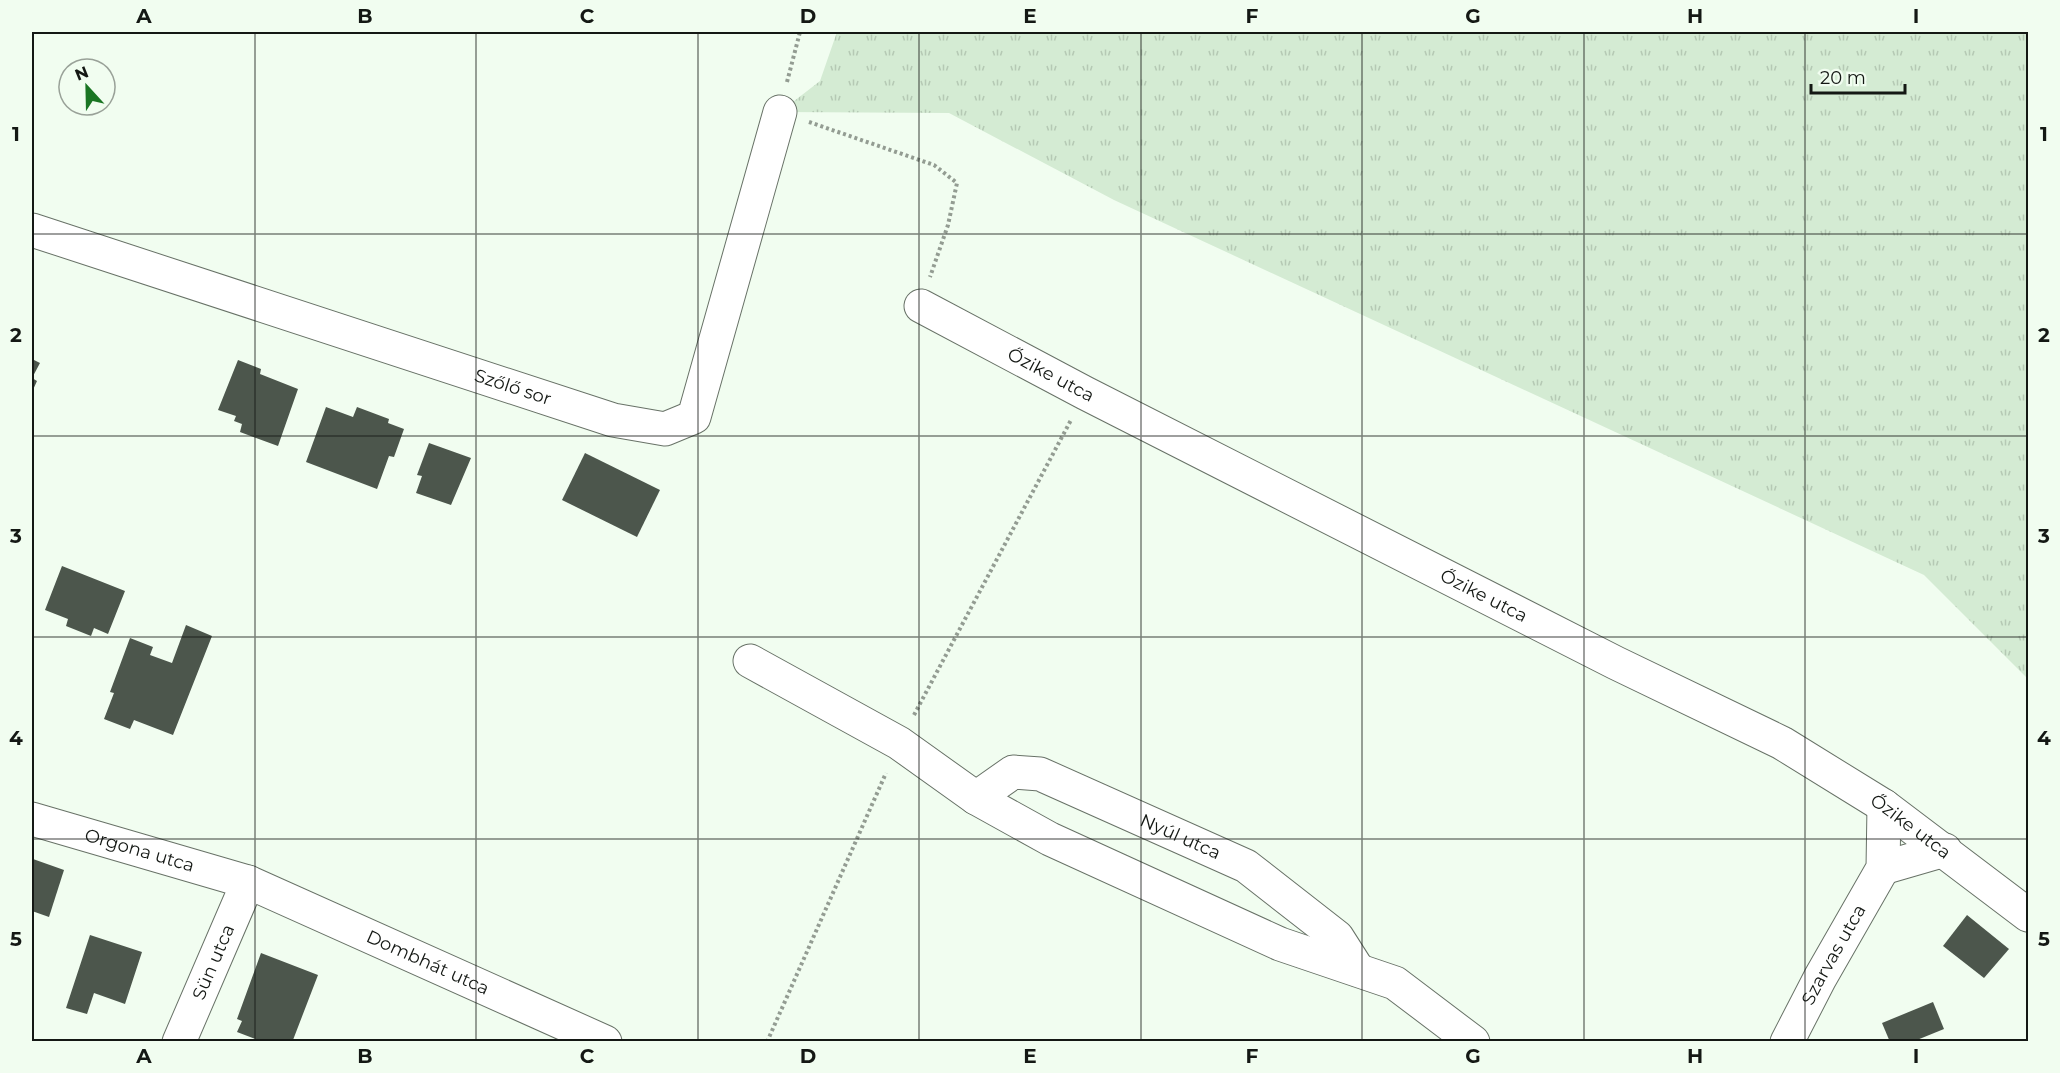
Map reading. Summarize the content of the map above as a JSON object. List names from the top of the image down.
{
  "streets": {
    "street": [
      "Őzike utca",
      "Szőlő sor",
      "Nyúl utca",
      "Orgona utca",
      "Szarvas utca",
      "Sün utca",
      "Dombhát utca"
    ]
  },
  "crossings": [
    ["Őzike utca", "Szarvas utca"],
    ["Orgona utca", "Sün utca"],
    ["Orgona utca", "Dombhát utca"],
    ["Sün utca", "Dombhát utca"]
  ],
  "scale_bar": "20 m",
  "north": "top",
  "grid": {
    "columns": [
      "A",
      "B",
      "C",
      "D",
      "E",
      "F",
      "G",
      "H",
      "I"
    ],
    "rows": [
      "1",
      "2",
      "3",
      "4",
      "5"
    ]
  }
}
